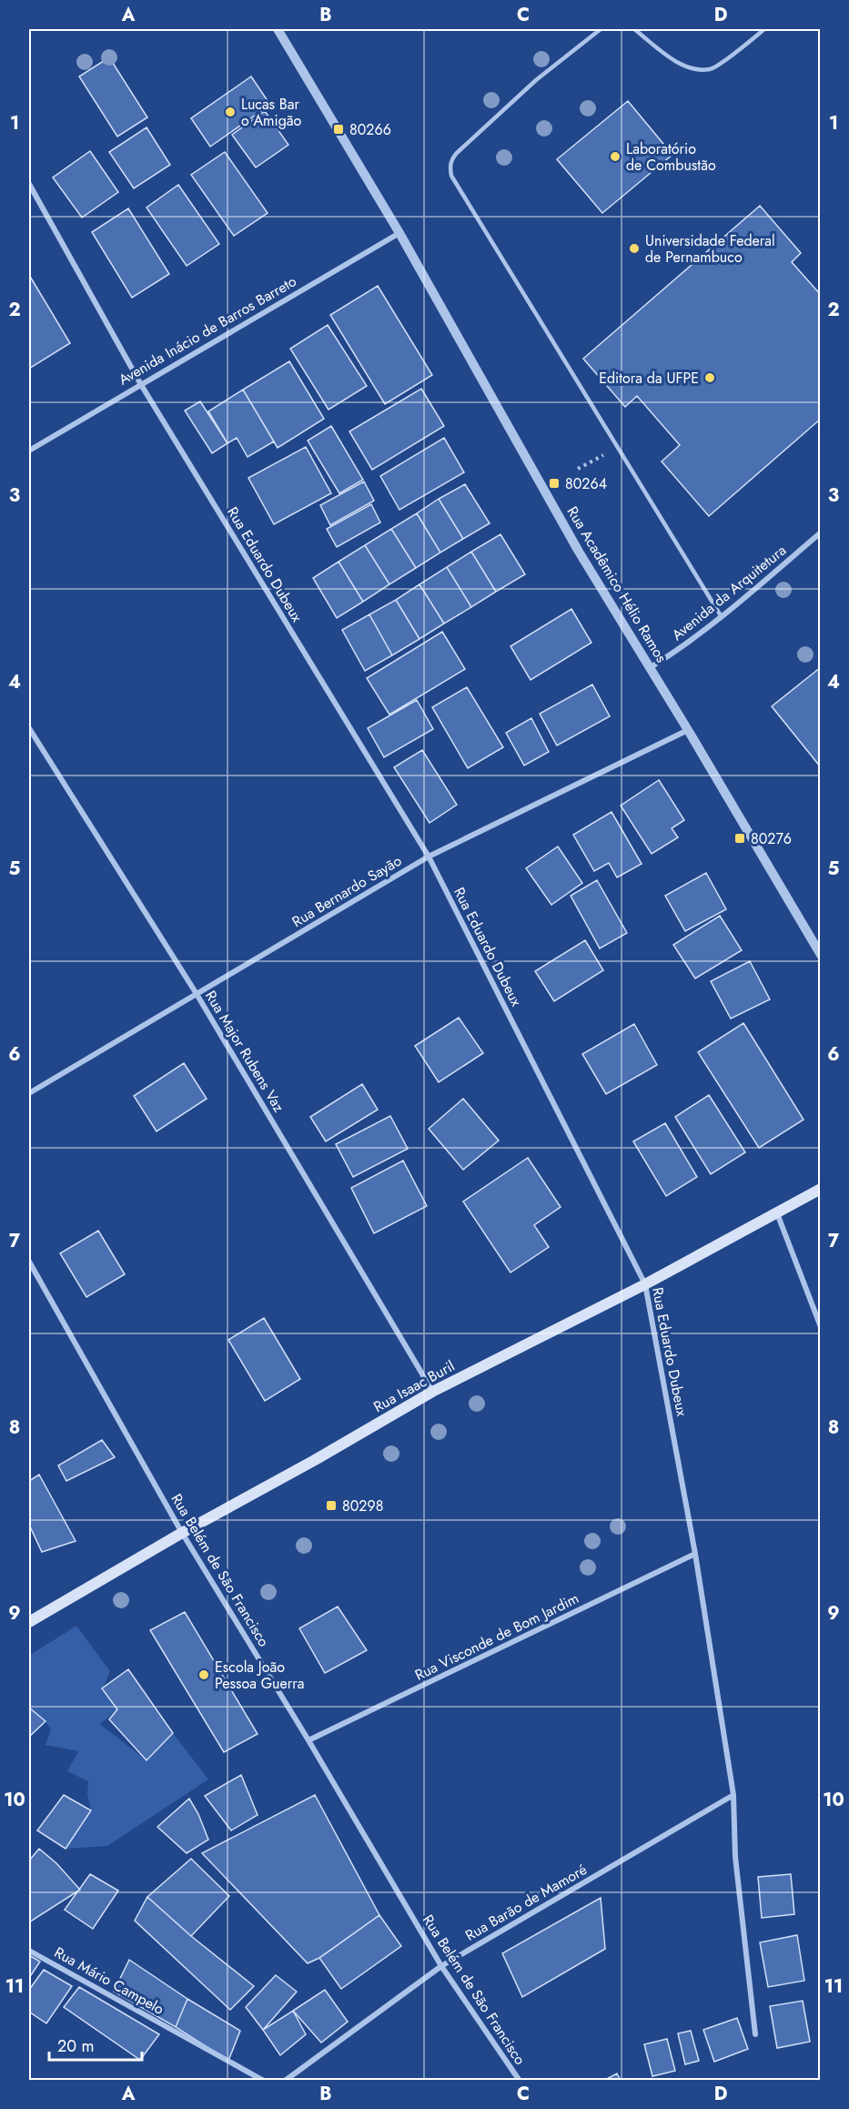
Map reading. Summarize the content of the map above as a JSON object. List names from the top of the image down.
{
  "streets": {
    "main road": ["Rua Isaac Buril"],
    "street": [
      "Avenida Inácio de Barros Barreto",
      "Rua Eduardo Dubeux",
      "Rua Acadêmico Hélio Ramos",
      "Avenida da Arquitetura",
      "Rua Bernardo Sayão",
      "Rua Major Rubens Vaz",
      "Rua Belém de São Francisco",
      "Rua Visconde de Bom Jardim",
      "Rua Barão de Mamoré",
      "Rua Mário Campelo"
    ]
  },
  "crossings": [
    ["Avenida Inácio de Barros Barreto", "Rua Eduardo Dubeux"],
    ["Avenida Inácio de Barros Barreto", "Rua Acadêmico Hélio Ramos"],
    ["Rua Eduardo Dubeux", "Rua Bernardo Sayão"],
    ["Rua Eduardo Dubeux", "Rua Isaac Buril"],
    ["Rua Eduardo Dubeux", "Rua Visconde de Bom Jardim"],
    ["Rua Eduardo Dubeux", "Rua Barão de Mamoré"],
    ["Rua Acadêmico Hélio Ramos", "Avenida da Arquitetura"],
    ["Rua Acadêmico Hélio Ramos", "Rua Bernardo Sayão"],
    ["Rua Bernardo Sayão", "Rua Major Rubens Vaz"],
    ["Rua Major Rubens Vaz", "Rua Isaac Buril"],
    ["Rua Isaac Buril", "Rua Belém de São Francisco"],
    ["Rua Belém de São Francisco", "Rua Visconde de Bom Jardim"],
    ["Rua Belém de São Francisco", "Rua Barão de Mamoré"]
  ],
  "places": {
    "other": [
      "Lucas Bar o Amigão",
      "Laboratório de Combustão",
      "Universidade Federal de Pernambuco",
      "Editora da UFPE",
      "Escola João Pessoa Guerra"
    ],
    "transit": [
      "80266",
      "80264",
      "80276",
      "80298"
    ]
  },
  "scale_bar": "20 m",
  "grid": {
    "columns": [
      "A",
      "B",
      "C",
      "D"
    ],
    "rows": [
      "1",
      "2",
      "3",
      "4",
      "5",
      "6",
      "7",
      "8",
      "9",
      "10",
      "11"
    ]
  }
}
